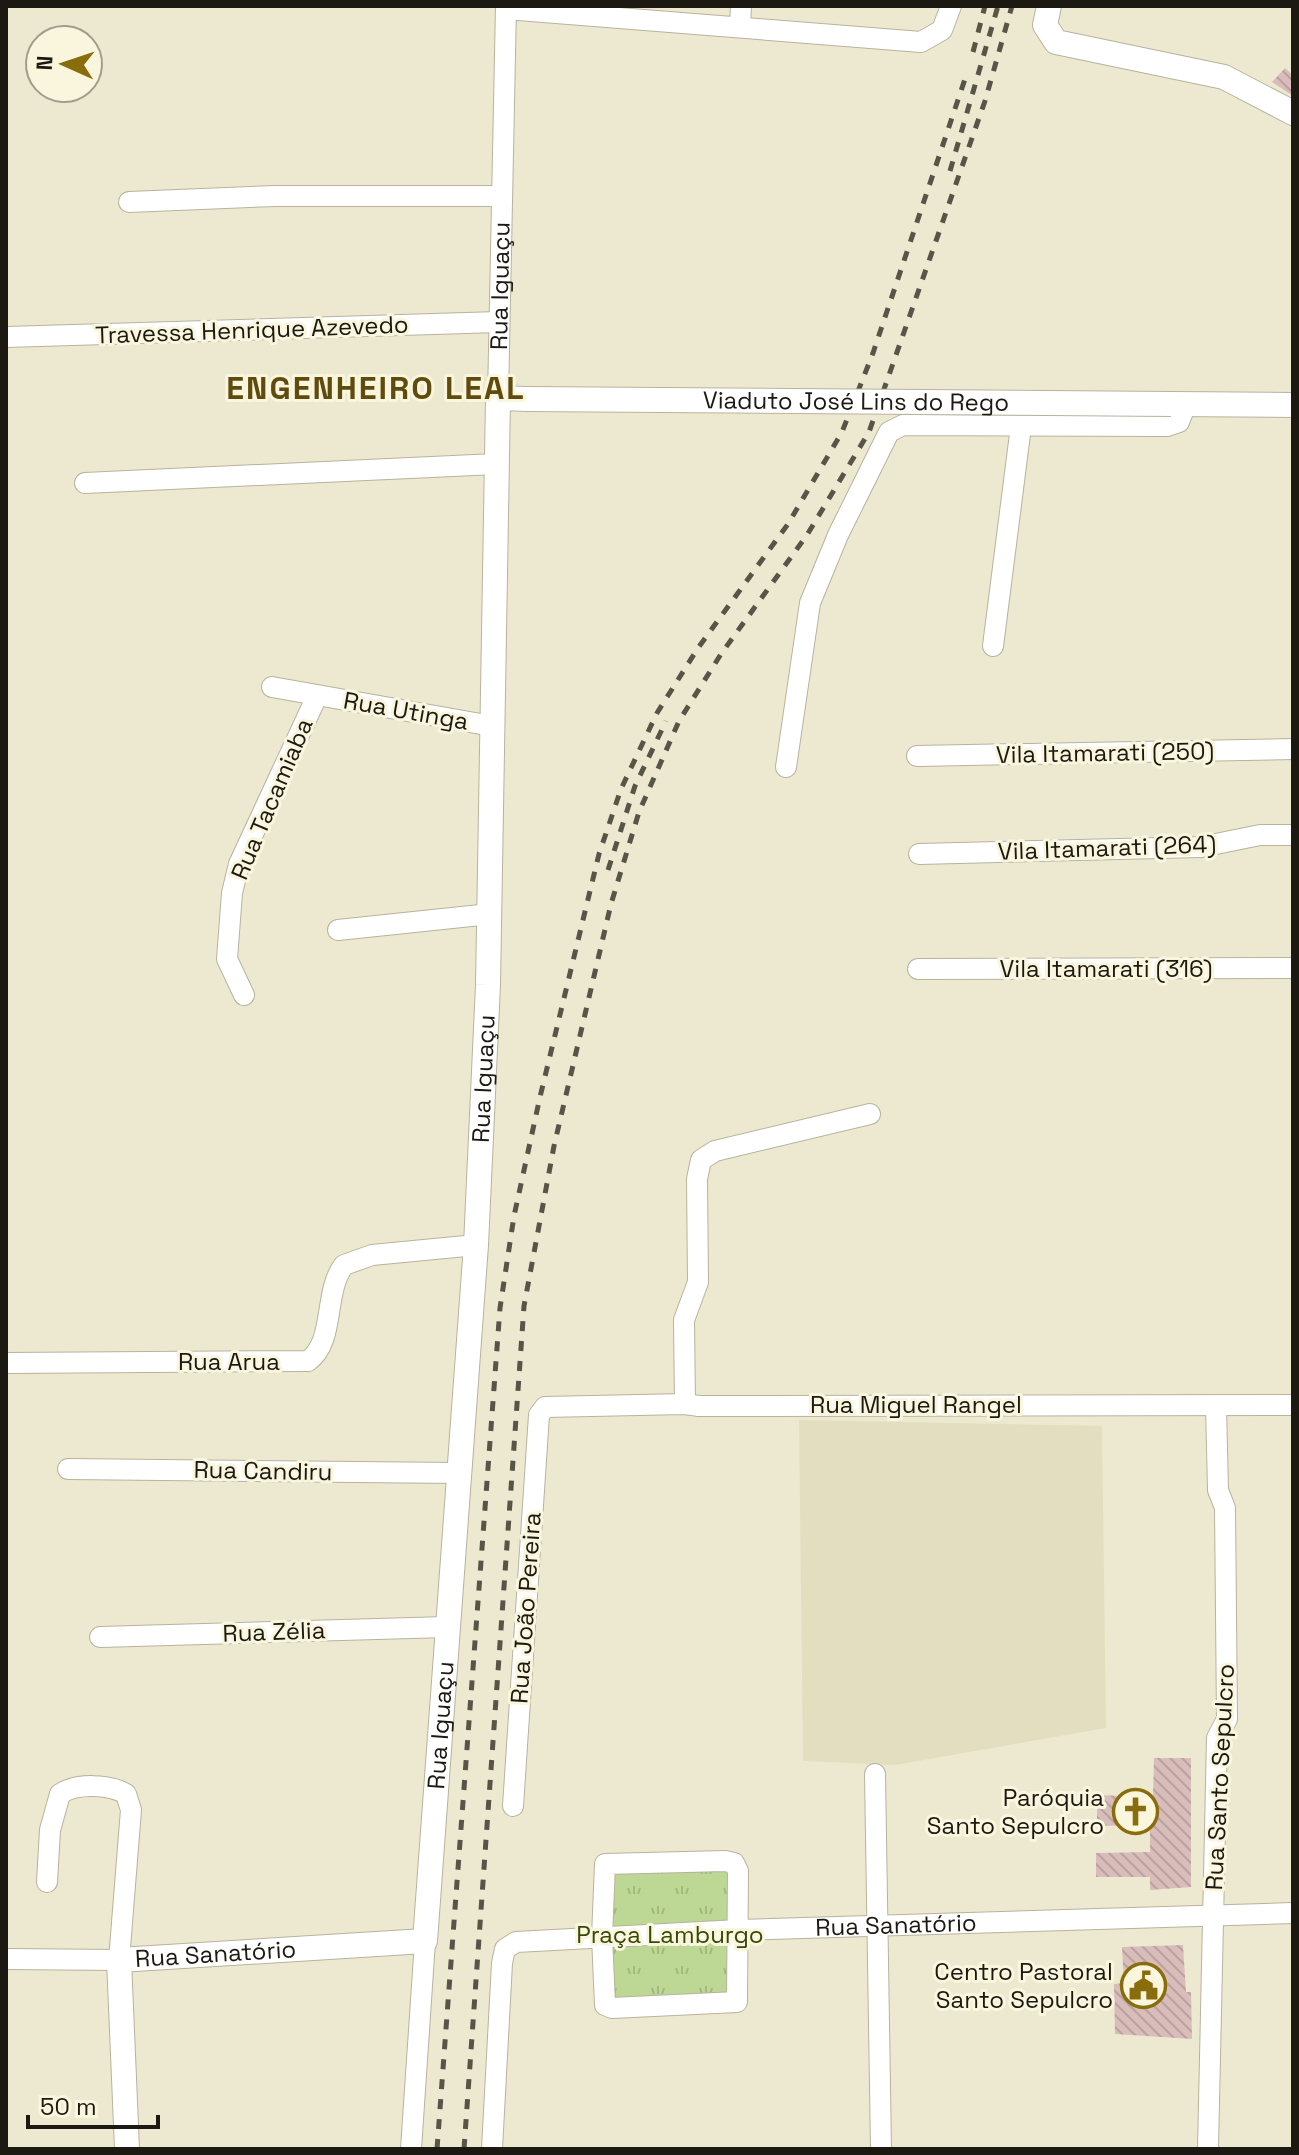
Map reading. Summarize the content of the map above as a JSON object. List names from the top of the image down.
{
  "streets": {
    "main road": ["Rua Iguaçu", "Viaduto José Lins do Rego", "Rua Sanatório"],
    "street": [
      "Travessa Henrique Azevedo",
      "Rua Utinga",
      "Vila Itamarati (250)",
      "Rua Tacamiaba",
      "Vila Itamarati (264)",
      "Vila Itamarati (316)",
      "Rua Arua",
      "Rua Miguel Rangel",
      "Rua Candiru",
      "Rua João Pereira",
      "Rua Zélia",
      "Rua Santo Sepulcro"
    ]
  },
  "crossings": [
    ["Rua Iguaçu", "Travessa Henrique Azevedo"],
    ["Rua Iguaçu", "Viaduto José Lins do Rego"],
    ["Rua Iguaçu", "Rua Utinga"],
    ["Rua Iguaçu", "Rua Arua"],
    ["Rua Iguaçu", "Rua Candiru"],
    ["Rua Iguaçu", "Rua Zélia"],
    ["Rua Iguaçu", "Rua Sanatório"],
    ["Rua Utinga", "Rua Tacamiaba"],
    ["Rua Miguel Rangel", "Rua João Pereira"],
    ["Rua Miguel Rangel", "Rua Santo Sepulcro"],
    ["Rua Santo Sepulcro", "Rua Sanatório"]
  ],
  "districts": ["ENGENHEIRO LEAL"],
  "parks": ["Praça Lamburgo"],
  "places": {
    "church": ["Paróquia Santo Sepulcro"],
    "public building": ["Centro Pastoral Santo Sepulcro"]
  },
  "scale_bar": "50 m",
  "north": "left"
}
